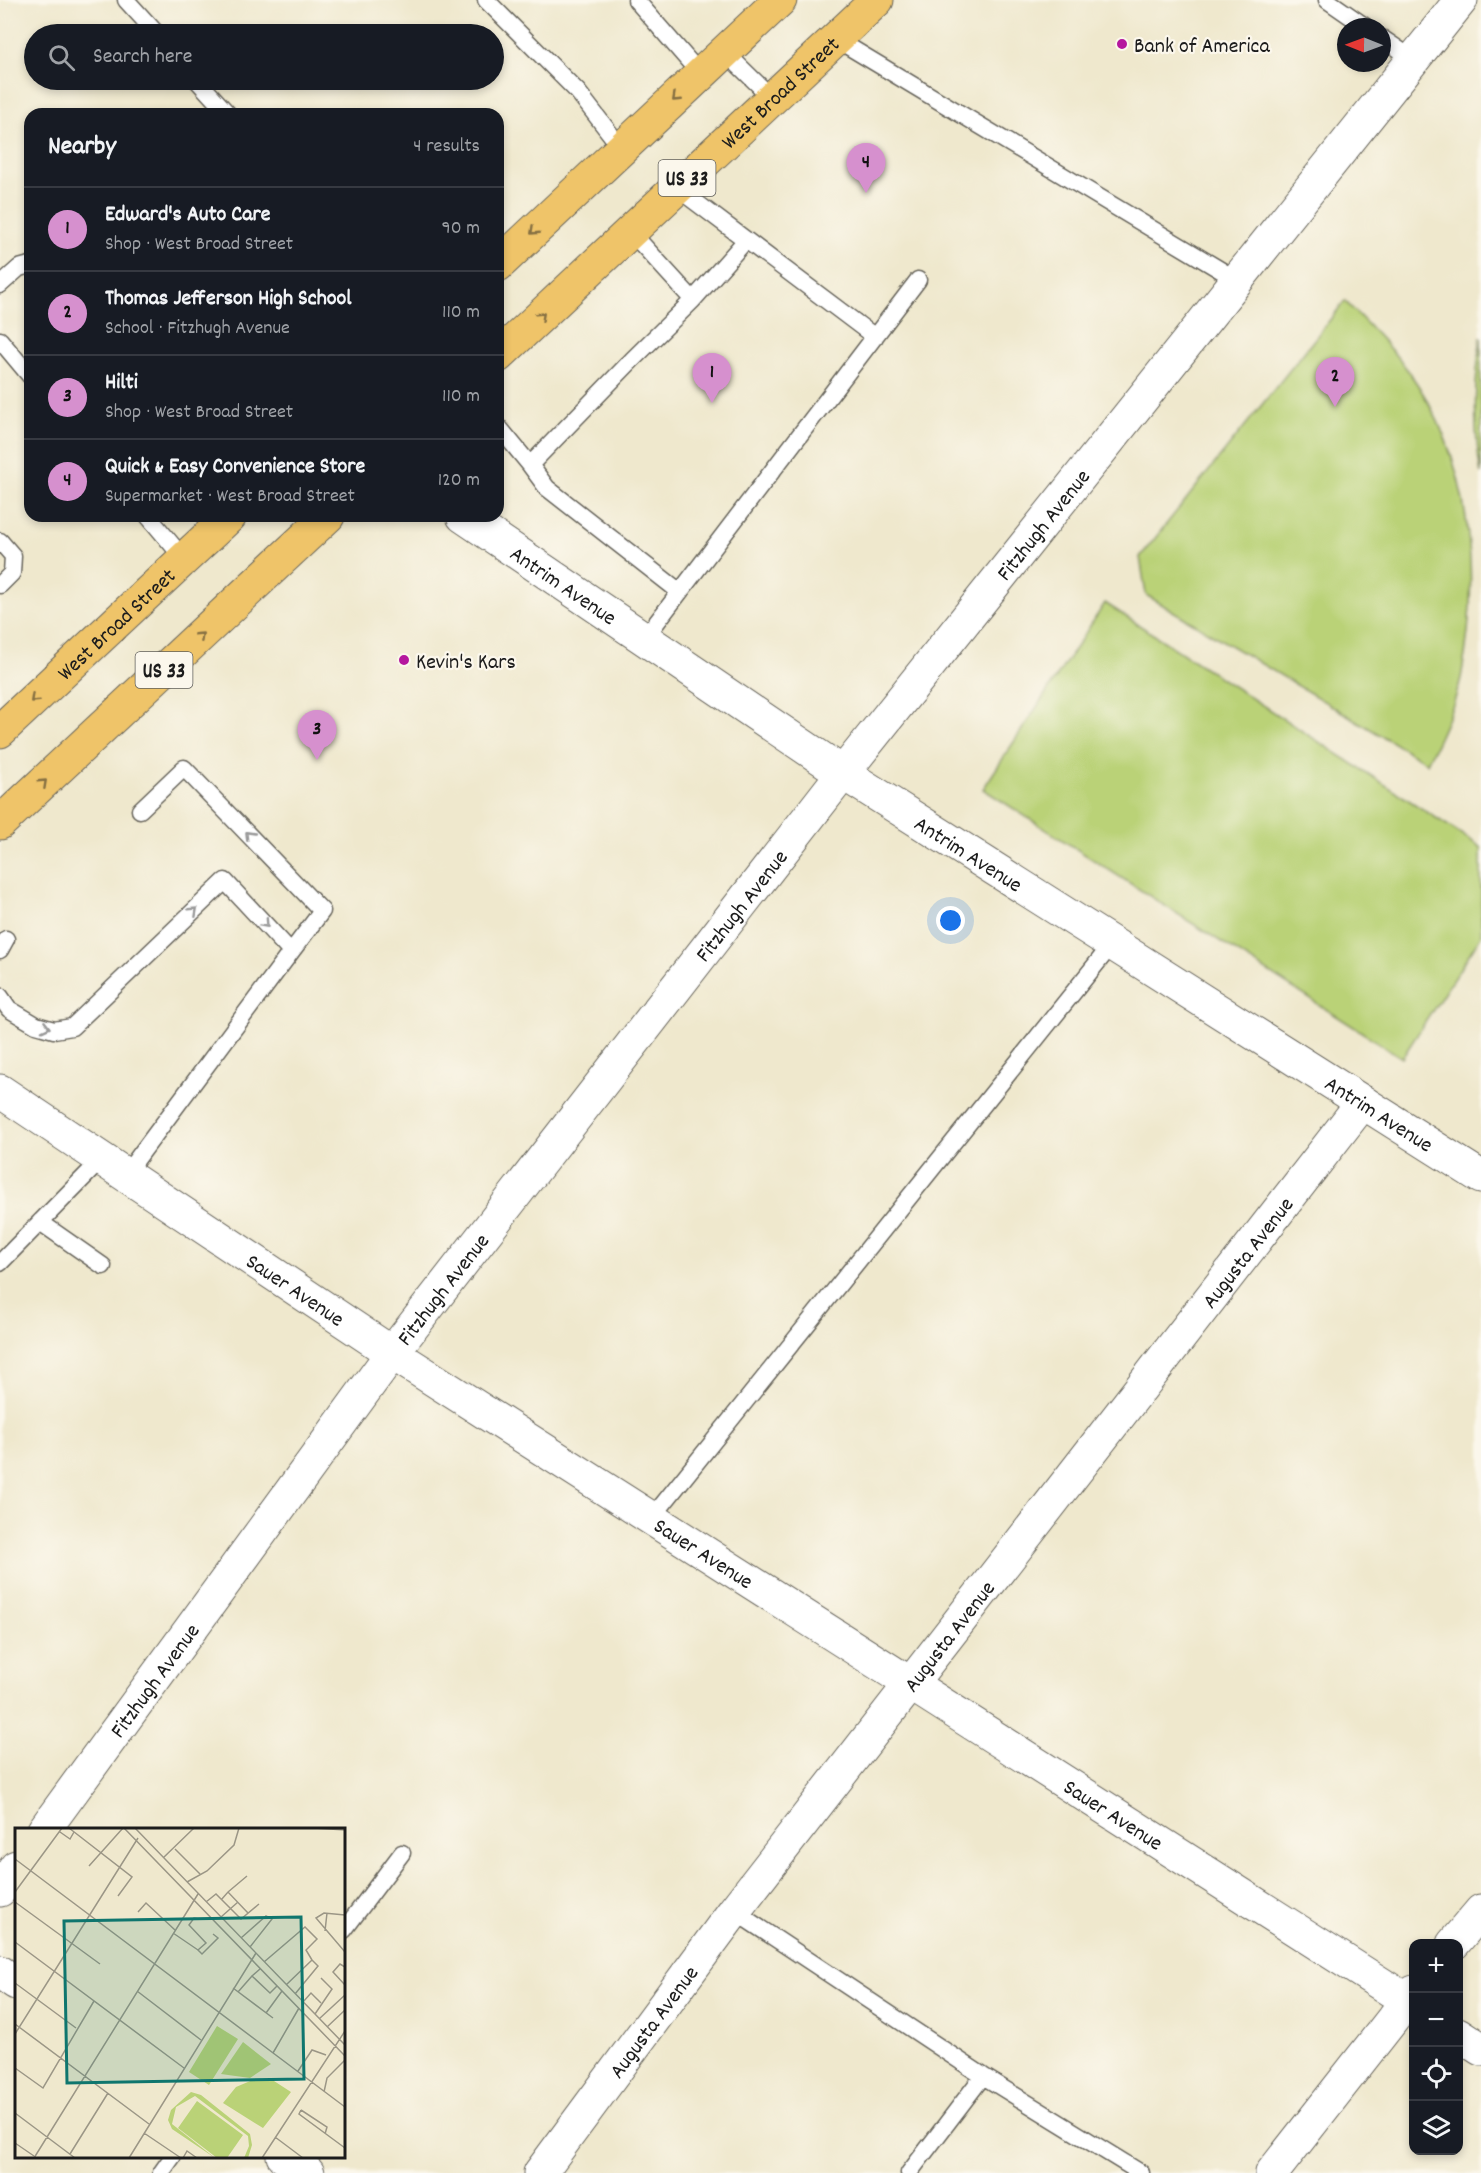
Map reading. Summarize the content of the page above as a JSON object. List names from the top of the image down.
{
  "streets": {
    "main road": ["West Broad Street", "US 33"],
    "street": [
      "Fitzhugh Avenue",
      "Antrim Avenue",
      "Augusta Avenue",
      "Sauer Avenue"
    ]
  },
  "crossings": [
    ["Fitzhugh Avenue", "Antrim Avenue"],
    ["Fitzhugh Avenue", "Sauer Avenue"],
    ["Antrim Avenue", "Augusta Avenue"],
    ["Augusta Avenue", "Sauer Avenue"]
  ],
  "places": ["Bank of America", "Kevin's Kars"],
  "north": "left",
  "page": {
    "search": "Search here",
    "heading": ["Nearby", "4 results"],
    "pins": [
      "4",
      "1",
      "2",
      "3"
    ],
    "list": [
      {
        "mark": "1",
        "name": "Edward's Auto Care",
        "note": "Shop · West Broad Street",
        "value": "90 m"
      },
      {
        "mark": "2",
        "name": "Thomas Jefferson High School",
        "note": "School · Fitzhugh Avenue",
        "value": "110 m"
      },
      {
        "mark": "3",
        "name": "Hilti",
        "note": "Shop · West Broad Street",
        "value": "110 m"
      },
      {
        "mark": "4",
        "name": "Quick & Easy Convenience Store",
        "note": "Supermarket · West Broad Street",
        "value": "120 m"
      }
    ],
    "map_buttons": ["+", "−"]
  }
}
